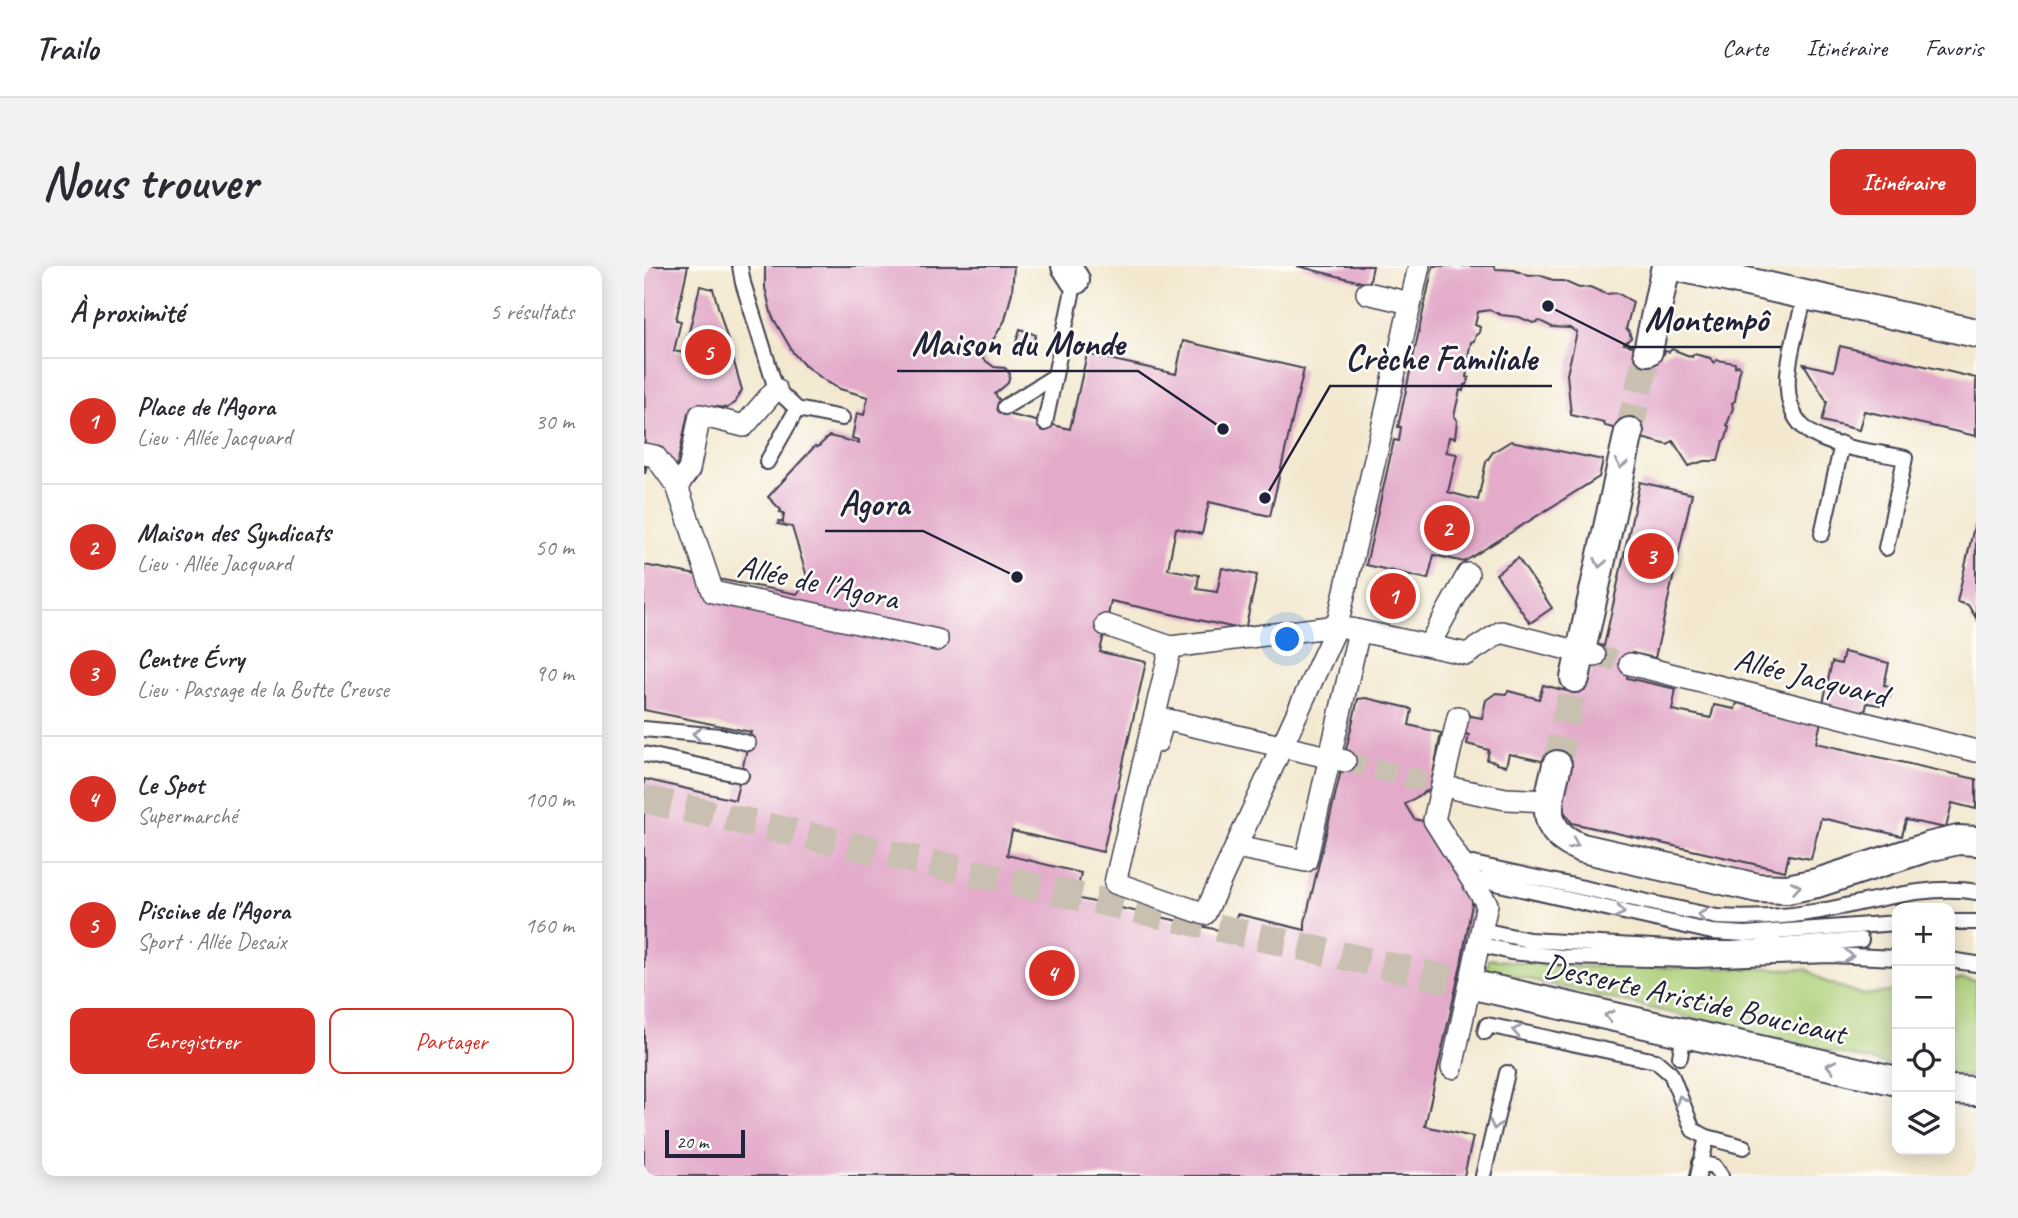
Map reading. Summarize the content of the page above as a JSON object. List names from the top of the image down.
{
  "streets": {
    "street": ["Allée de l'Agora", "Allée Jacquard", "Desserte Aristide Boucicaut"]
  },
  "places": [
    "Montempô",
    "Maison du Monde",
    "Crèche Familiale",
    "Agora"
  ],
  "scale_bar": "20 m",
  "page": {
    "header": "Trailo",
    "nav": ["Carte", "Itinéraire", "Favoris"],
    "buttons": [
      "Itinéraire",
      ["Enregistrer", "Partager"]
    ],
    "title": "Nous trouver",
    "heading": ["À proximité", "5 résultats"],
    "pins": [
      "5",
      "2",
      "3",
      "1",
      "4"
    ],
    "list": [
      {
        "mark": "1",
        "name": "Place de l'Agora",
        "note": "Lieu · Allée Jacquard",
        "value": "30 m"
      },
      {
        "mark": "2",
        "name": "Maison des Syndicats",
        "note": "Lieu · Allée Jacquard",
        "value": "50 m"
      },
      {
        "mark": "3",
        "name": "Centre Évry",
        "note": "Lieu · Passage de la Butte Creuse",
        "value": "90 m"
      },
      {
        "mark": "4",
        "name": "Le Spot",
        "note": "Supermarché",
        "value": "100 m"
      },
      {
        "mark": "5",
        "name": "Piscine de l'Agora",
        "note": "Sport · Allée Desaix",
        "value": "160 m"
      }
    ],
    "map_buttons": ["+", "−"],
    "scale": "20 m"
  }
}
